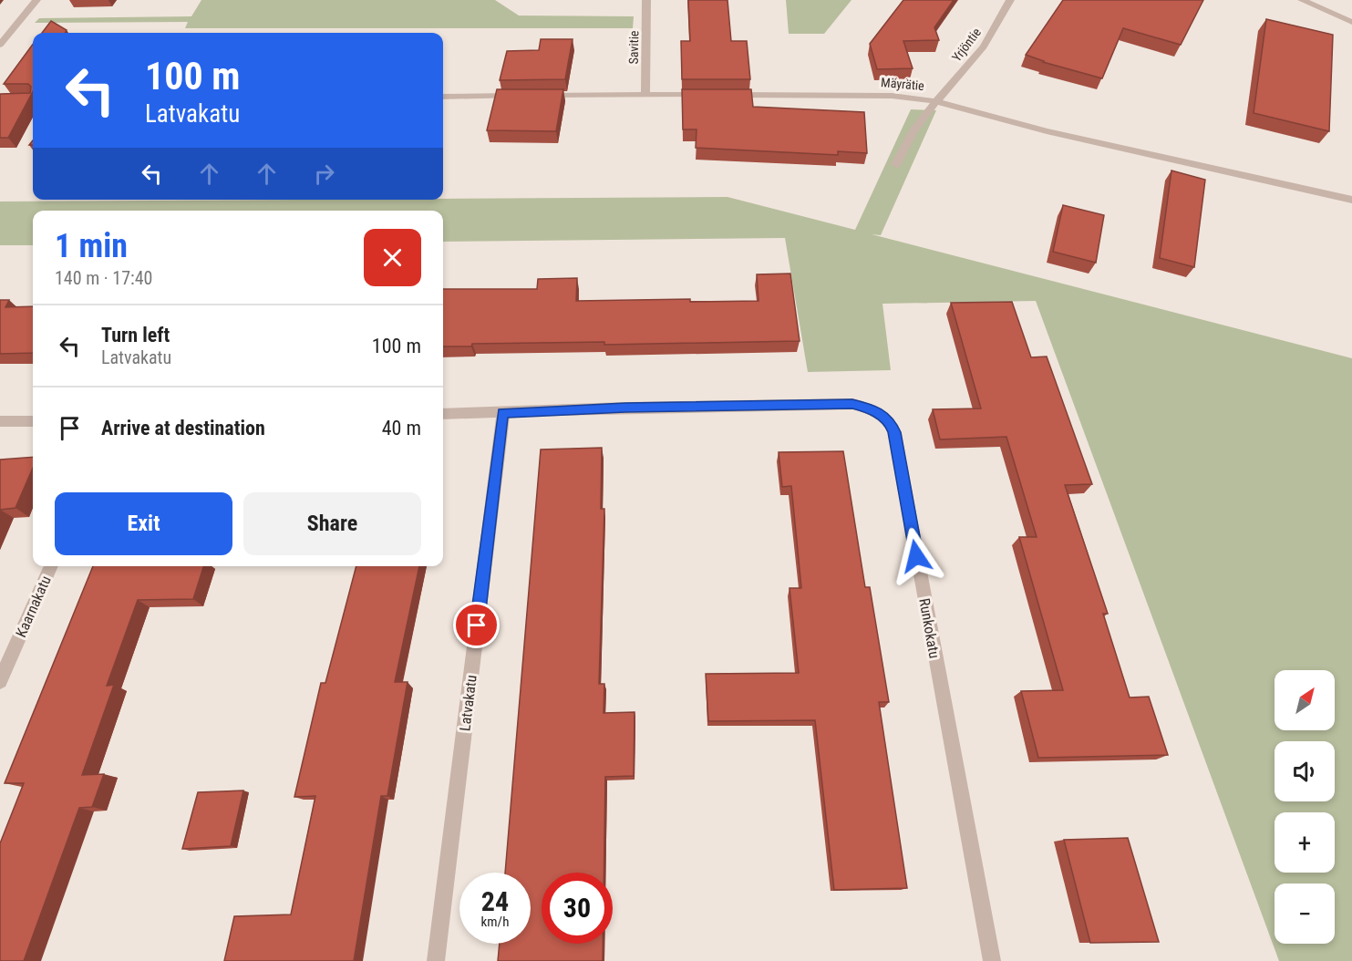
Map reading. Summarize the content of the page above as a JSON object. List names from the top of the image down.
{
  "streets": {
    "street": [
      "Yrjöntie",
      "Savitie",
      "Mäyrätie",
      "Kaarnakatu",
      "Runkokatu",
      "Latvakatu"
    ]
  },
  "crossings": [
    ["Yrjöntie", "Mäyrätie"],
    ["Runkokatu", "Latvakatu"]
  ],
  "north": "top right",
  "page": {
    "turn": ["100 m", "Latvakatu"],
    "heading": ["1 min", "140 m · 17:40"],
    "list": [
      {
        "name": "Turn left",
        "note": "Latvakatu",
        "value": "100 m"
      },
      {
        "name": "Arrive at destination",
        "value": "40 m"
      }
    ],
    "buttons": ["Exit", "Share"],
    "map_buttons": ["+", "−"],
    "speed": "24 km/h",
    "limit": "30"
  }
}
